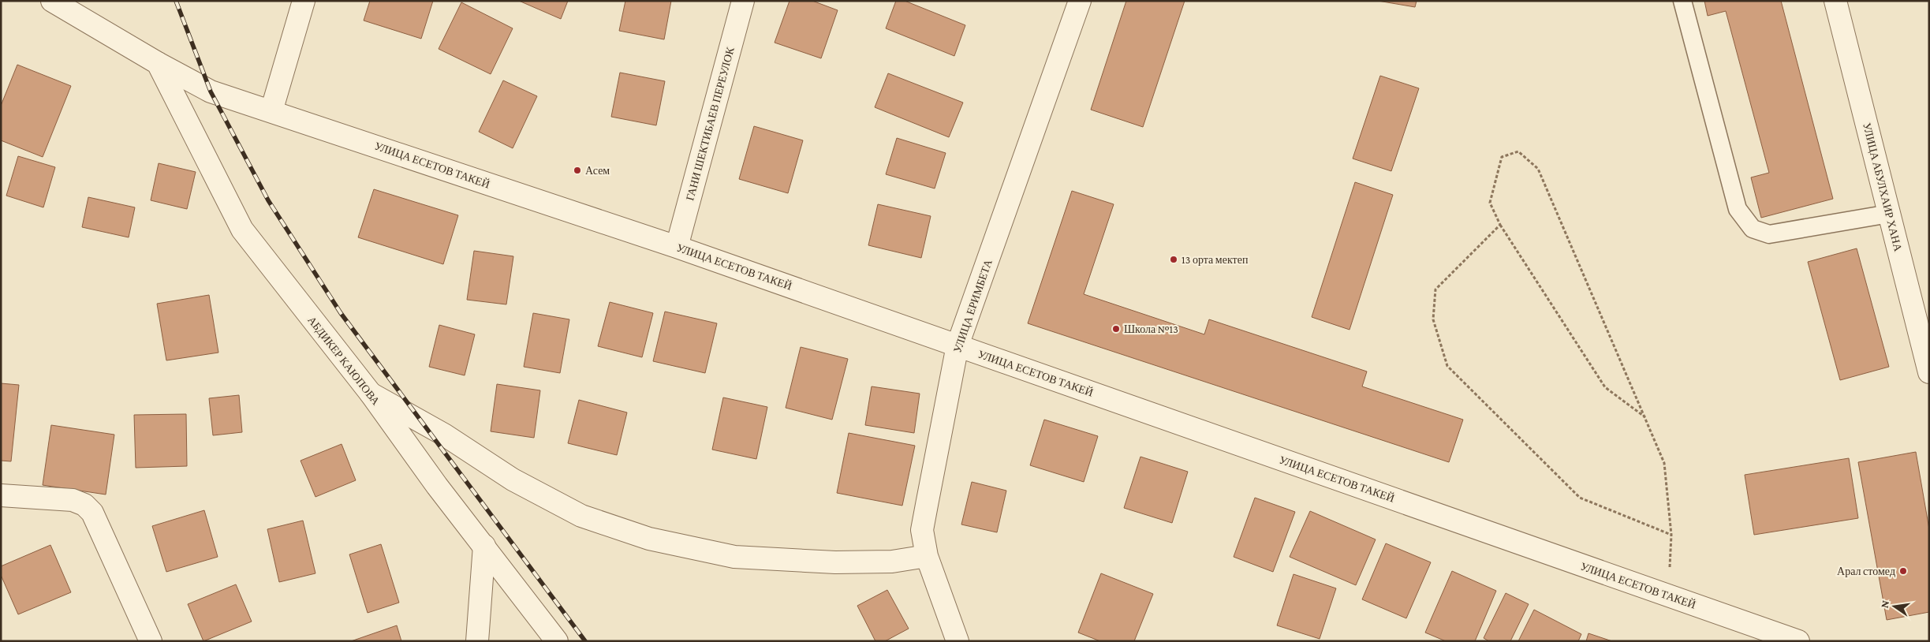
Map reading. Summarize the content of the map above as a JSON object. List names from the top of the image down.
{
  "streets": {
    "street": [
      "ГАНИ ШЕКТИБАЕВ ПЕРЕУЛОК",
      "УЛИЦА ЕСЕТОВ ТАКЕЙ",
      "УЛИЦА АБУЛХАИР ХАНА",
      "УЛИЦА ЕРИМБЕТА",
      "АБДИКЕР КАЮПОВА"
    ]
  },
  "crossings": [
    ["ГАНИ ШЕКТИБАЕВ ПЕРЕУЛОК", "УЛИЦА ЕСЕТОВ ТАКЕЙ"],
    ["УЛИЦА ЕСЕТОВ ТАКЕЙ", "УЛИЦА ЕРИМБЕТА"],
    ["УЛИЦА ЕСЕТОВ ТАКЕЙ", "АБДИКЕР КАЮПОВА"]
  ],
  "places": [
    "Асем",
    "13 орта мектеп",
    "Школа №13",
    "Арал стомед"
  ],
  "north": "left"
}
